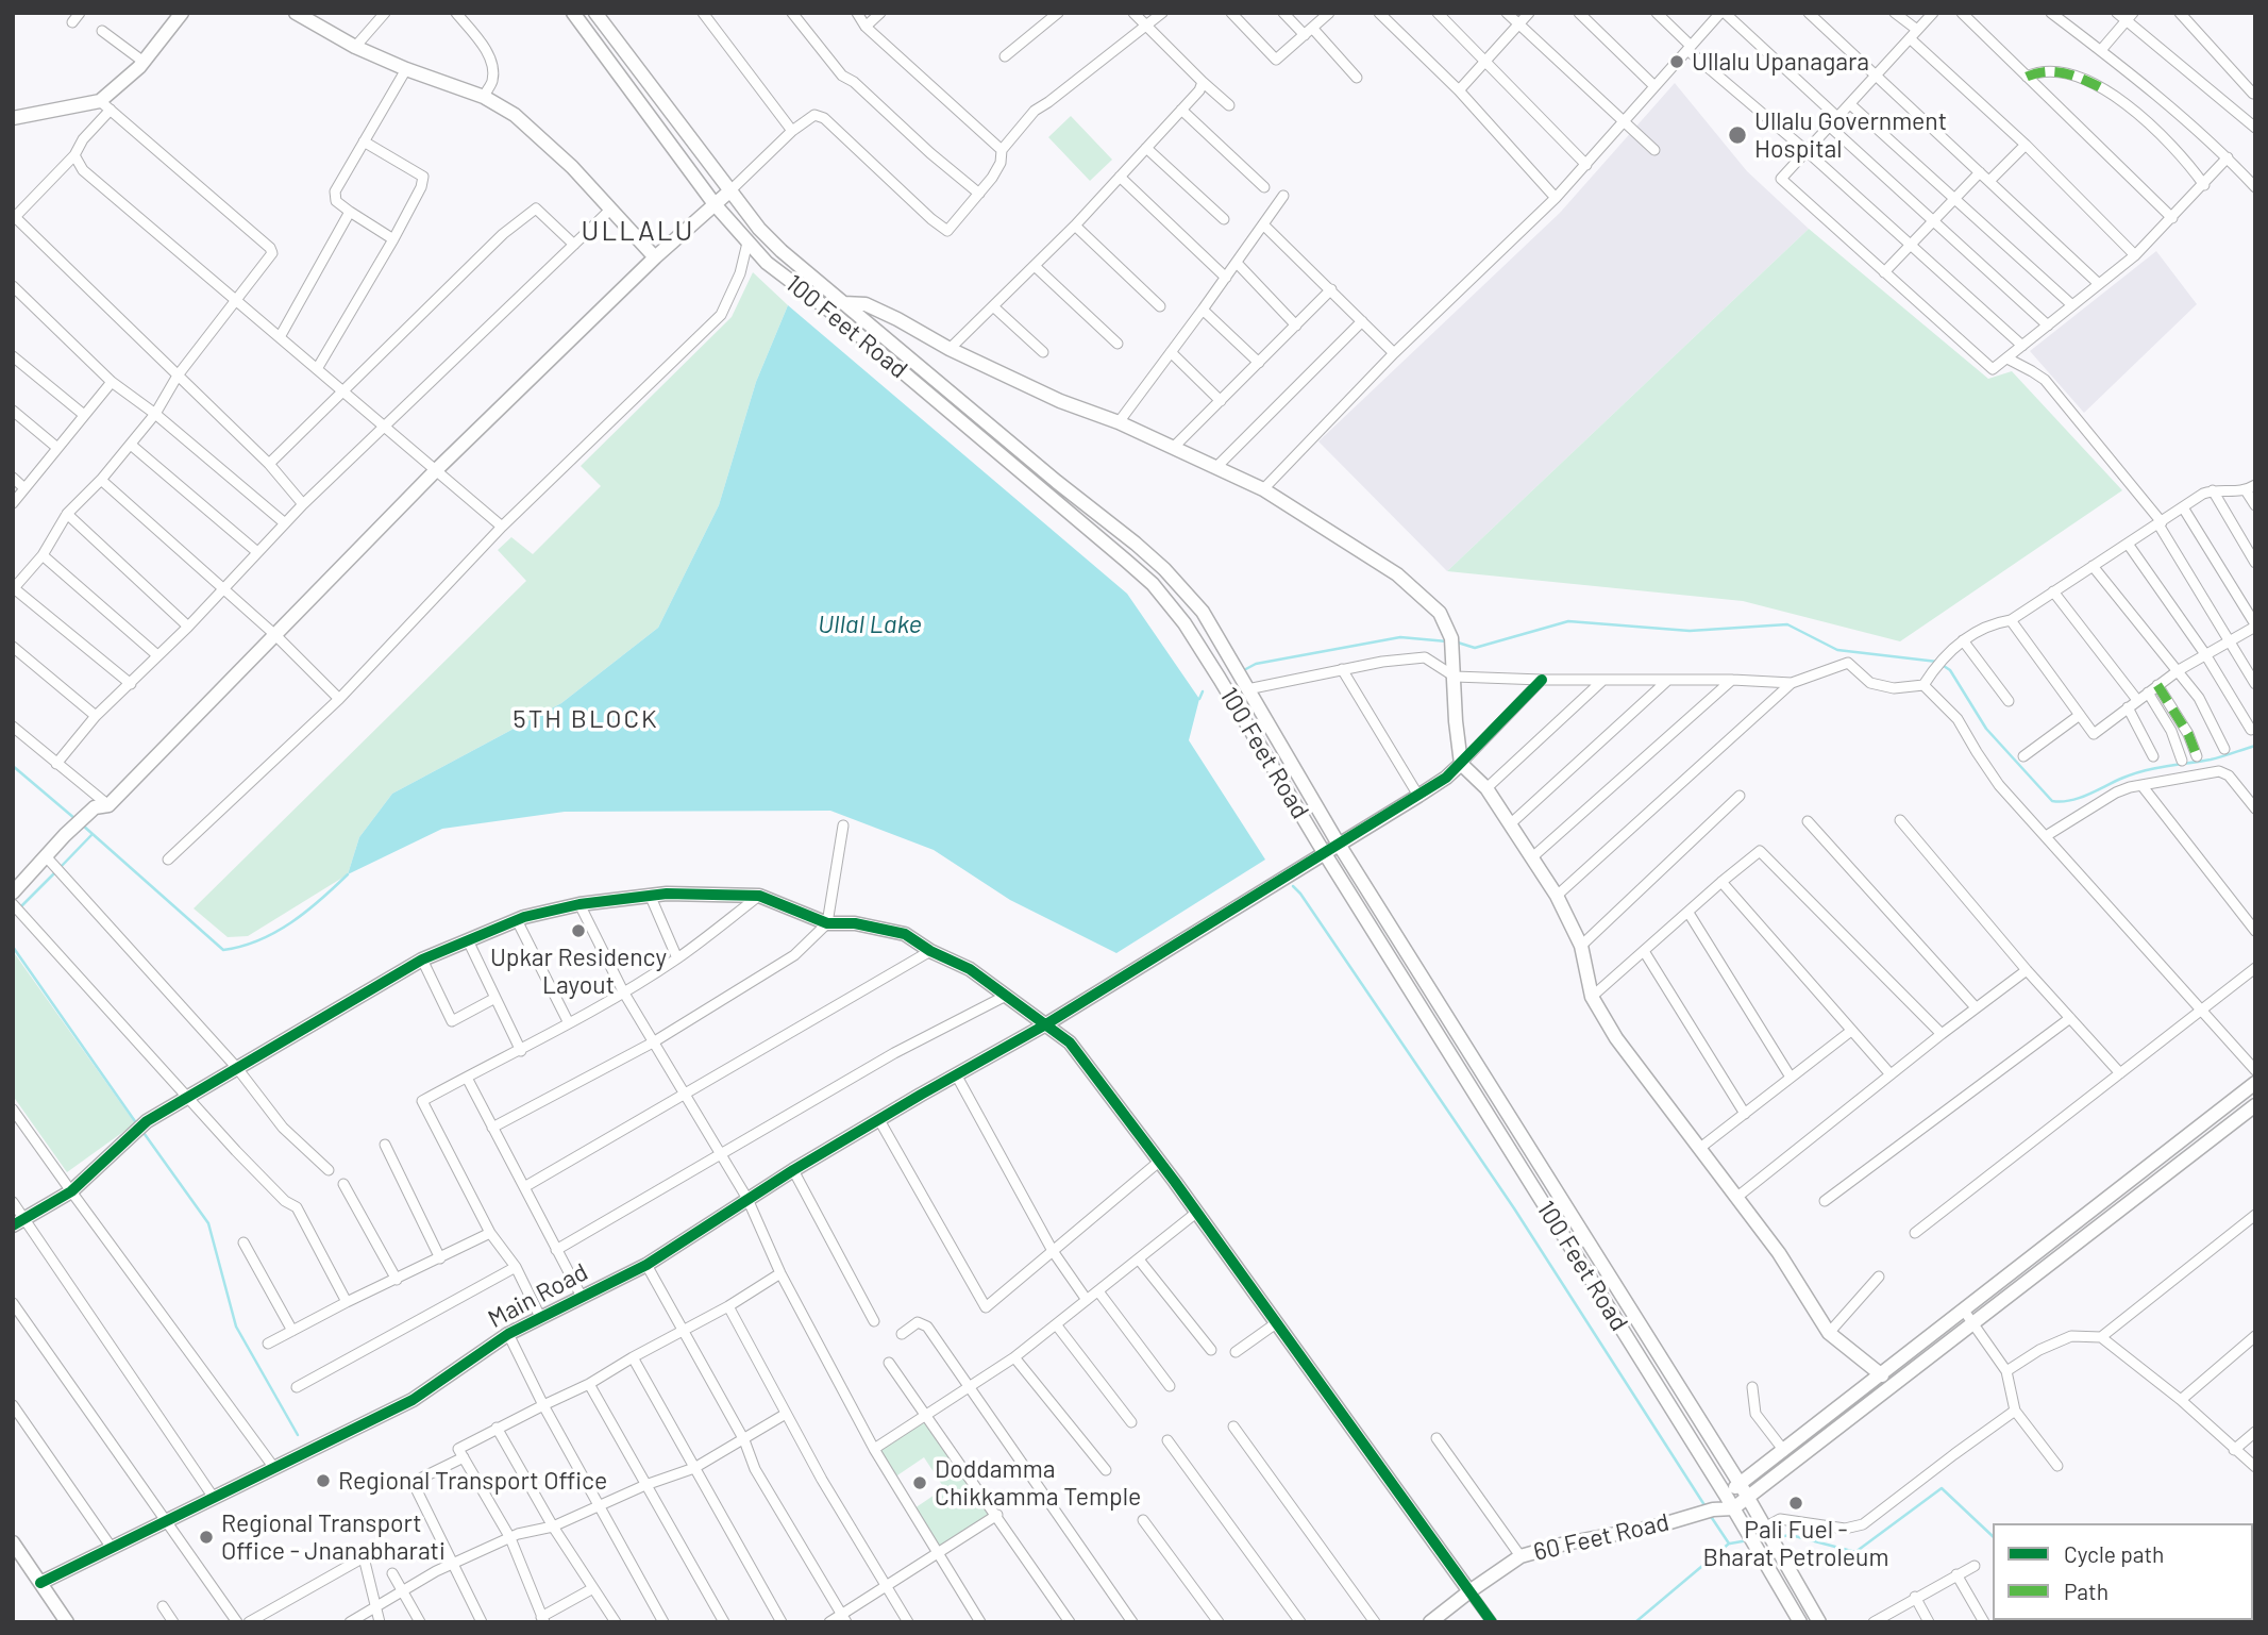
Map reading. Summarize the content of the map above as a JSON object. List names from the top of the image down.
{
  "streets": {
    "street": ["100 Feet Road", "Main Road", "60 Feet Road"]
  },
  "crossings": [
    ["100 Feet Road", "Main Road"],
    ["100 Feet Road", "60 Feet Road"]
  ],
  "districts": ["ULLALU", "5TH BLOCK"],
  "water": ["Ullal Lake"],
  "places": [
    "Ullalu Upanagara",
    "Ullalu Government Hospital",
    "Upkar Residency Layout",
    "Regional Transport Office",
    "Doddamma Chikkamma Temple",
    "Pali Fuel - Bharat Petroleum",
    "Regional Transport Office - Jnanabharati"
  ],
  "legend": ["Cycle path", "Path"]
}
